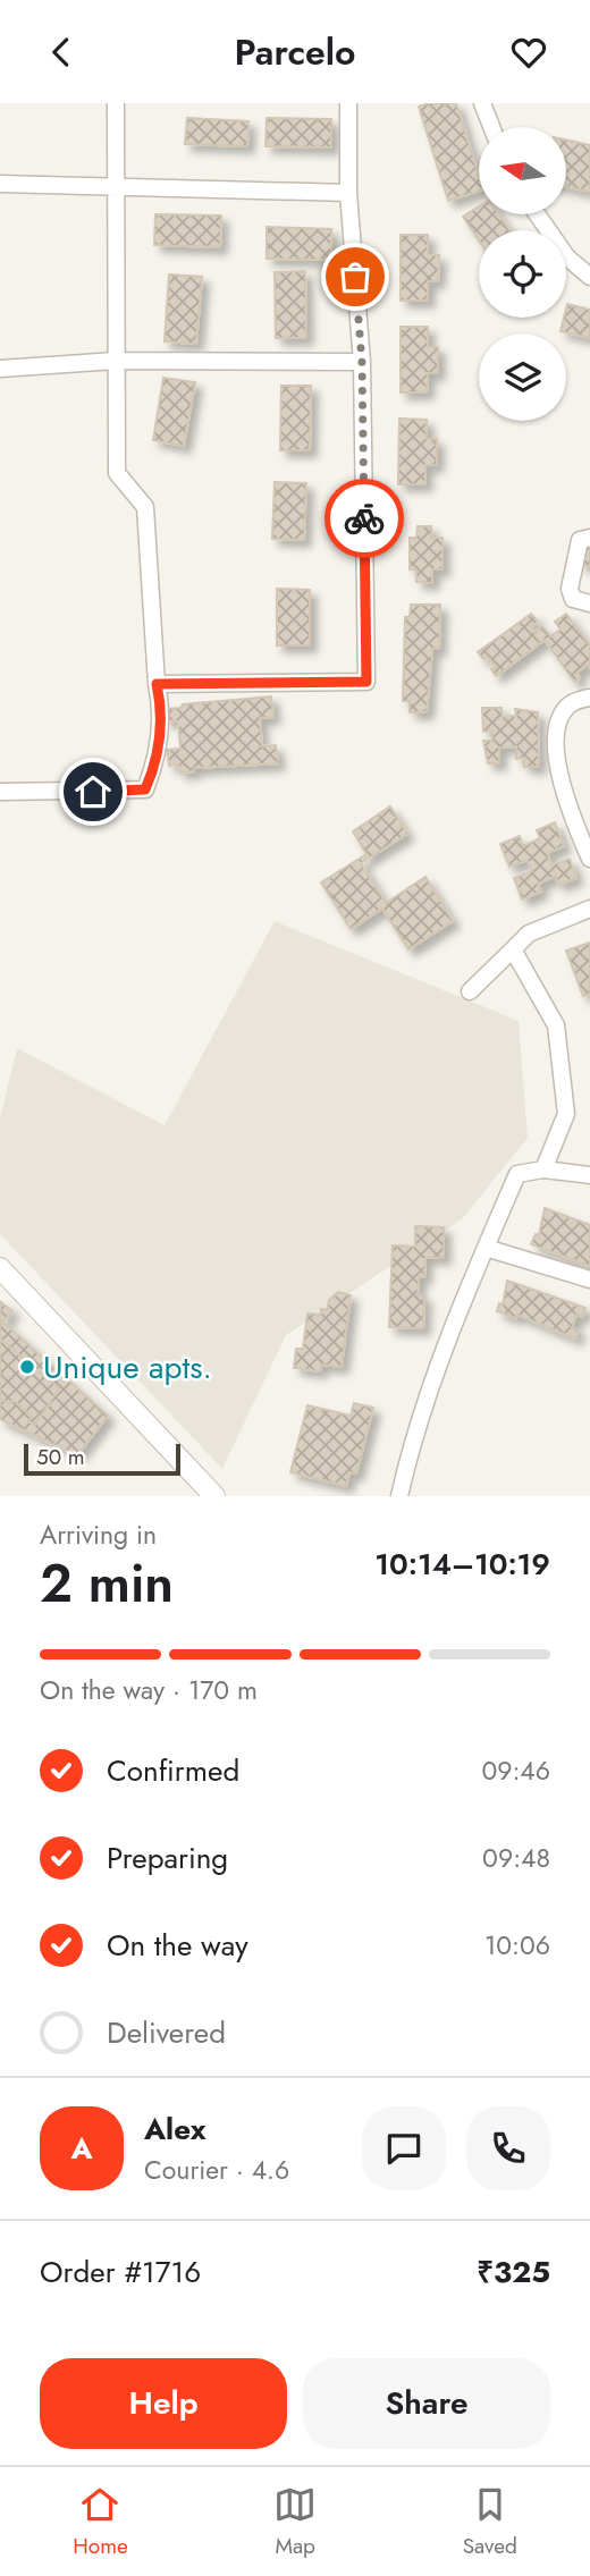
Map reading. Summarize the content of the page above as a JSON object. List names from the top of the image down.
{
  "places": ["Unique apts."],
  "scale_bar": "50 m",
  "north": "left",
  "page": {
    "header": "Parcelo",
    "scale": "50 m",
    "heading": ["2 min", "Arriving in", "10:14–10:19"],
    "panel": [
      "Alex",
      "Courier · 4.6",
      "Order #1716",
      "₹325"
    ],
    "bar": "On the way · 170 m",
    "list": [
      ["Confirmed", "09:46"],
      ["Preparing", "09:48"],
      ["On the way", "10:06"],
      "Delivered"
    ],
    "round": "A",
    "buttons": ["Help", "Share"],
    "tabs": ["Home", "Map", "Saved"]
  }
}
